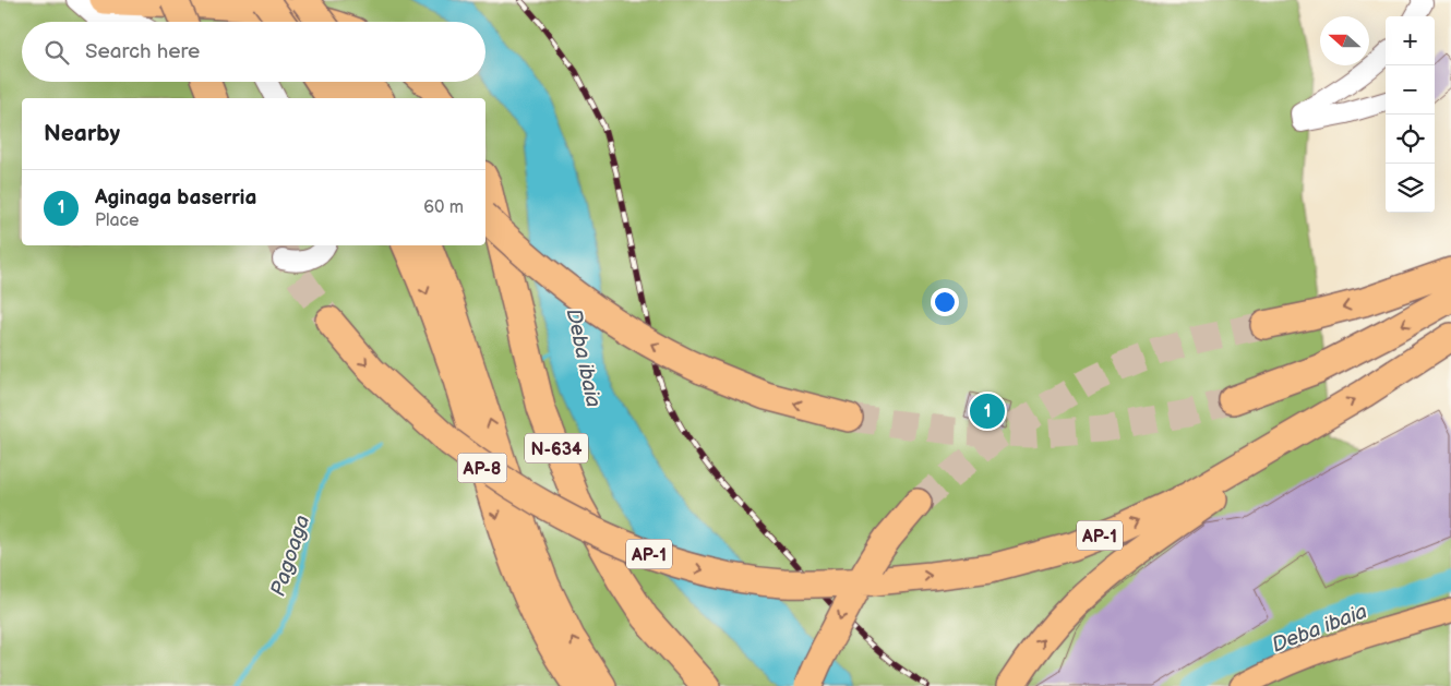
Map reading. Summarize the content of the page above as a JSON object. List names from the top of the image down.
{
  "streets": {
    "highway": ["N-634", "AP-8", "AP-1"]
  },
  "water": ["Deba ibaia", "Pagoaga"],
  "north": "left",
  "page": {
    "map_buttons": ["+", "−"],
    "search": "Search here",
    "heading": "Nearby",
    "list": [
      {
        "mark": "1",
        "name": "Aginaga baserria",
        "note": "Place",
        "value": "60 m"
      }
    ],
    "pins": "1"
  }
}
